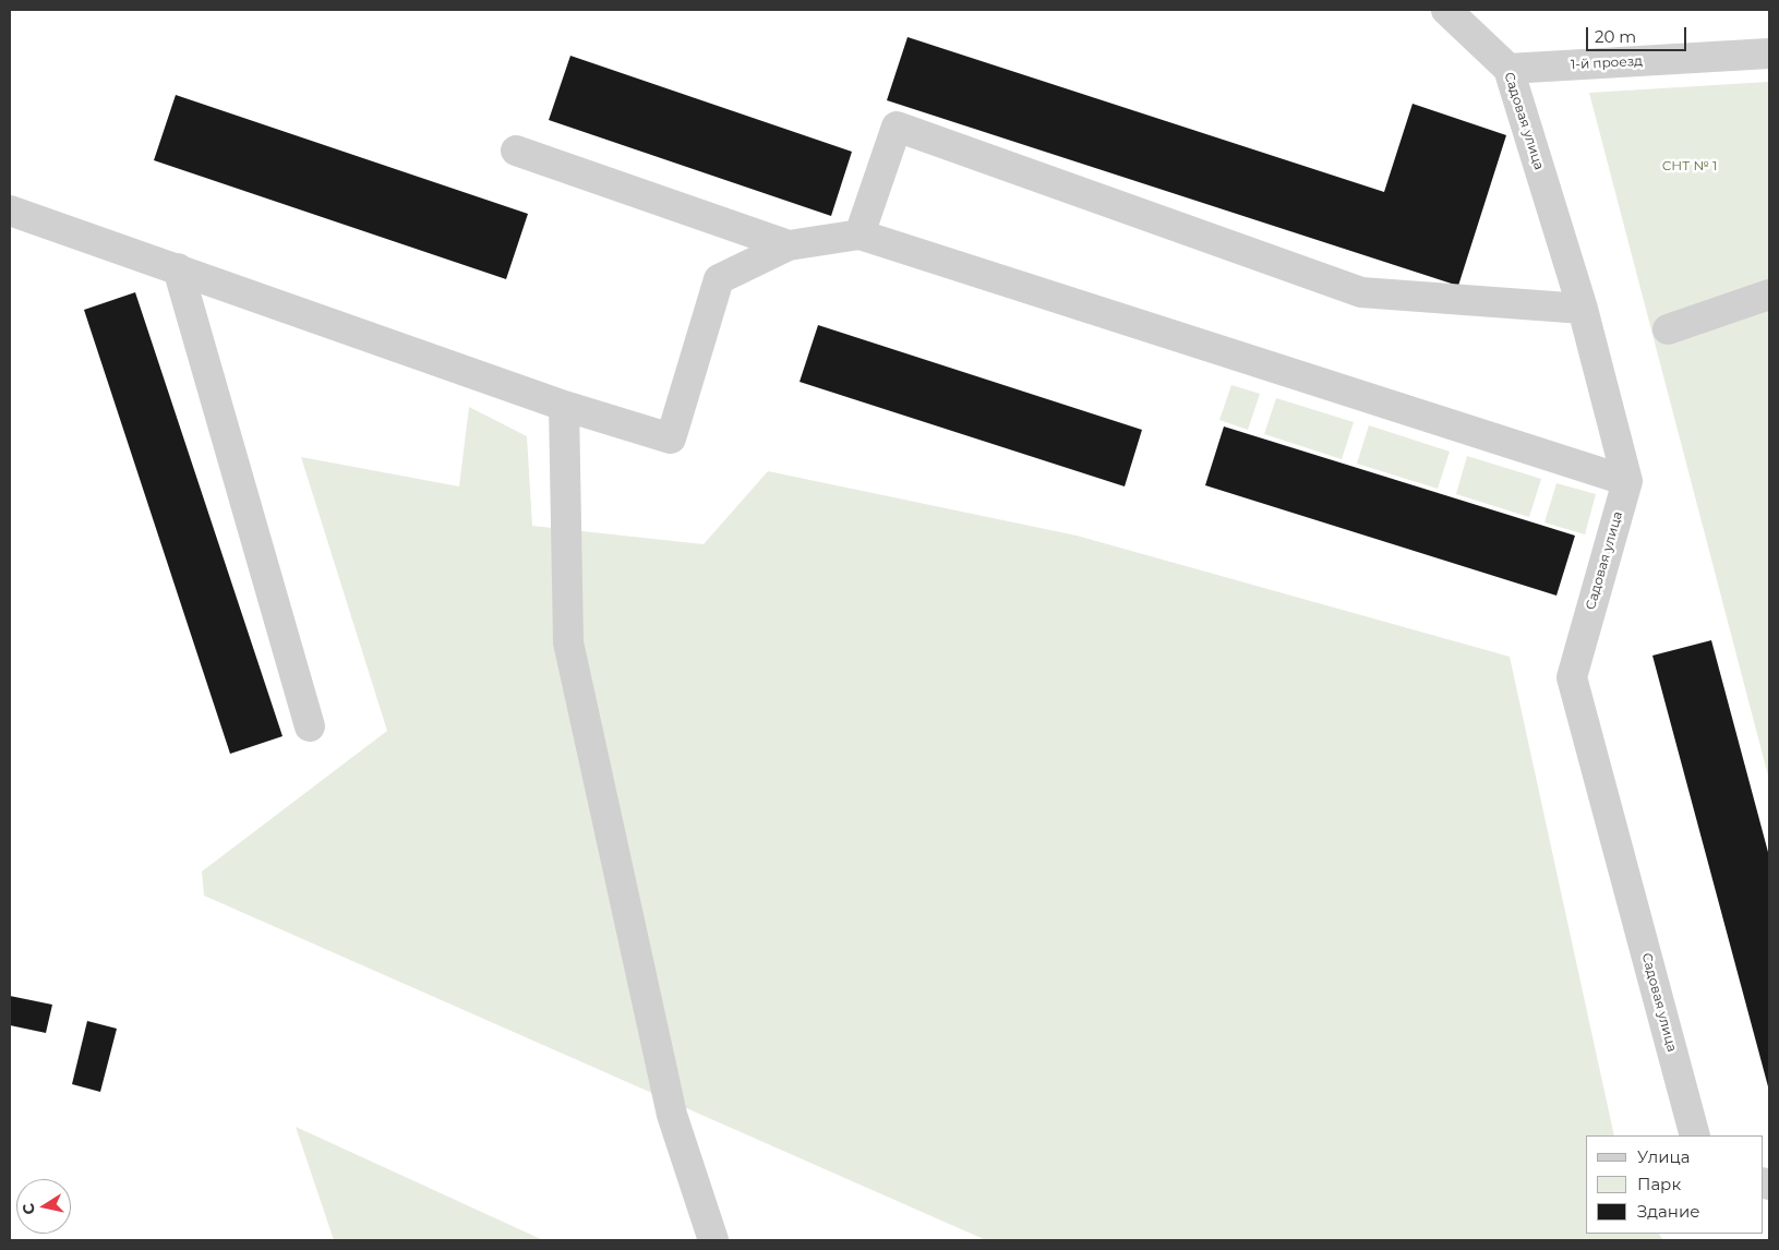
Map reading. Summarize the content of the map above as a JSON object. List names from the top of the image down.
{
  "streets": {
    "street": ["1-й проезд", "Садовая улица"]
  },
  "crossings": [
    ["1-й проезд", "Садовая улица"]
  ],
  "parks": ["СНТ № 1"],
  "legend": ["Улица", "Парк", "Здание"],
  "scale_bar": "20 m",
  "north": "left"
}
